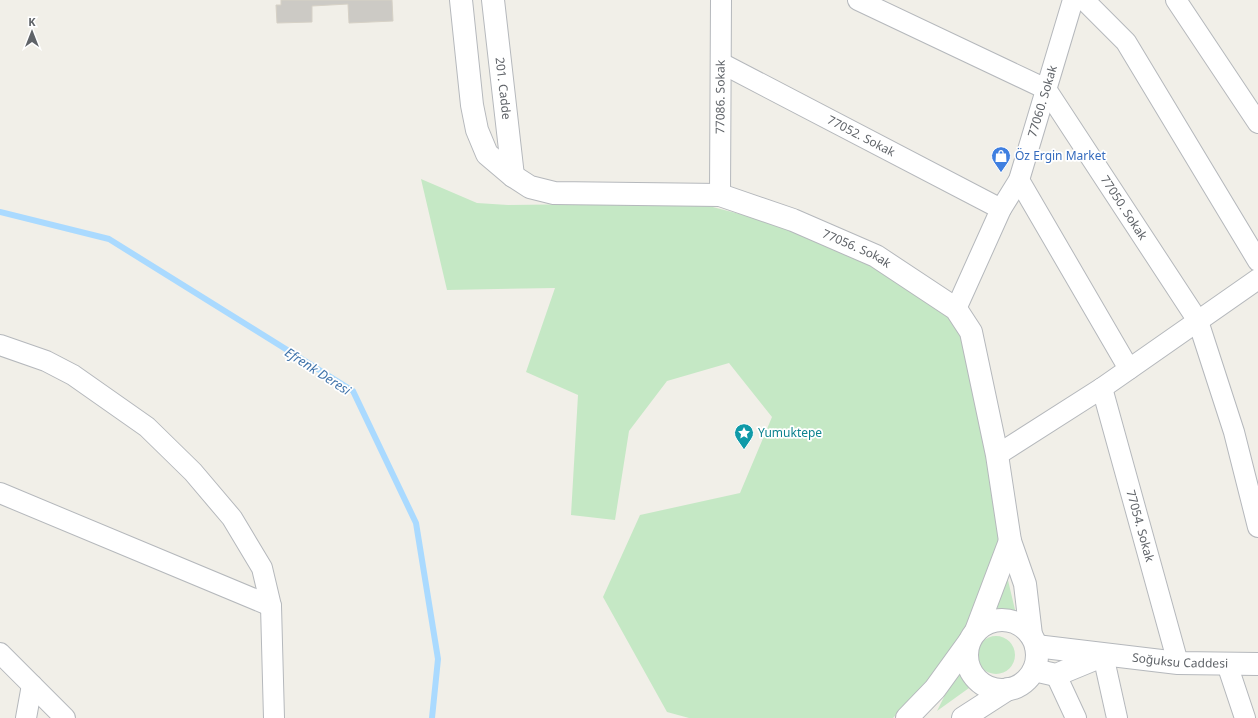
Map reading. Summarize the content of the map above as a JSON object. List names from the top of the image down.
{
  "streets": {
    "street": [
      "201. Cadde",
      "77086. Sokak",
      "77060. Sokak",
      "77052. Sokak",
      "77050. Sokak",
      "77056. Sokak",
      "77054. Sokak",
      "Soğuksu Caddesi"
    ]
  },
  "crossings": [
    ["201. Cadde", "77056. Sokak"],
    ["77086. Sokak", "77052. Sokak"],
    ["77086. Sokak", "77056. Sokak"],
    ["77060. Sokak", "77052. Sokak"],
    ["77060. Sokak", "77050. Sokak"],
    ["77060. Sokak", "77056. Sokak"],
    ["77056. Sokak", "Soğuksu Caddesi"],
    ["77054. Sokak", "Soğuksu Caddesi"]
  ],
  "water": ["Efrenk Deresi"],
  "places": {
    "shop": ["Öz Ergin Market"],
    "place": ["Yumuktepe"]
  },
  "north": "top"
}
